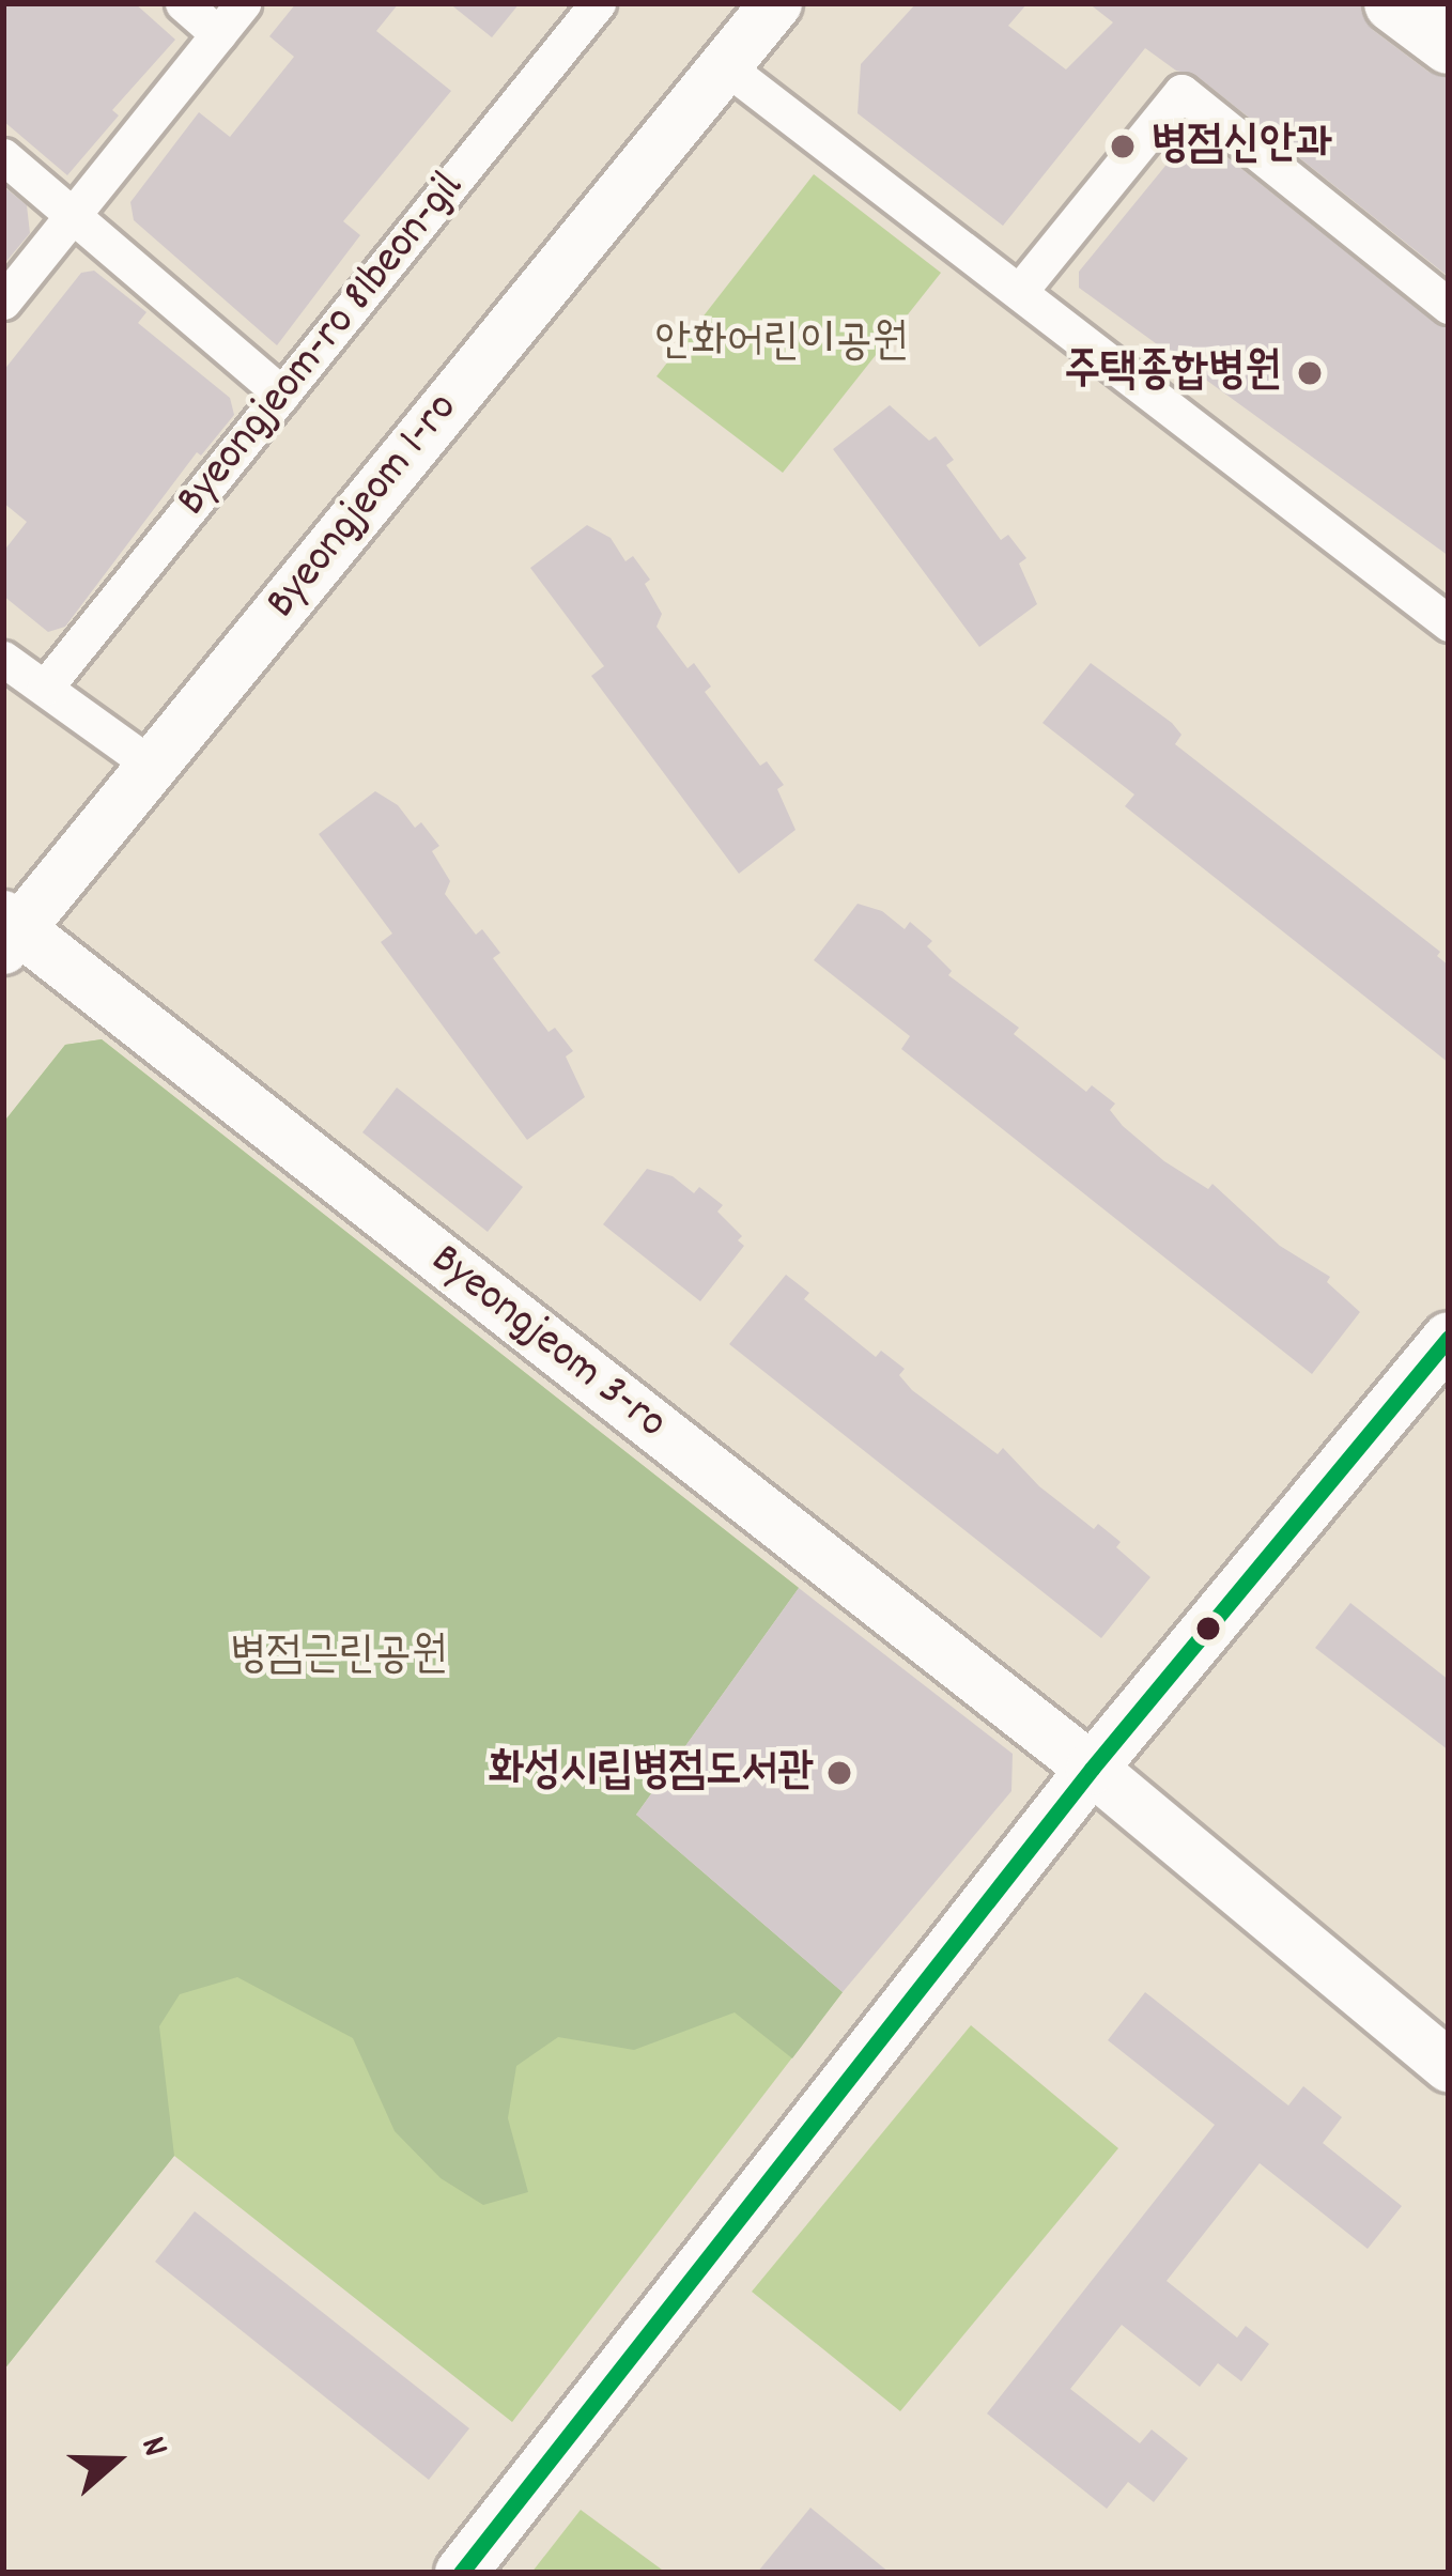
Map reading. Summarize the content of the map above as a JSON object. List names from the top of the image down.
{
  "streets": {
    "street": ["Byeongjeom-ro 81beon-gil", "Byeongjeom 1-ro", "Byeongjeom 3-ro"]
  },
  "crossings": [
    ["Byeongjeom 1-ro", "Byeongjeom 3-ro"]
  ],
  "parks": ["안화어린이공원", "병점근린공원"],
  "places": ["병점신안과", "주택종합병원", "화성시립병점도서관"],
  "north": "right"
}
